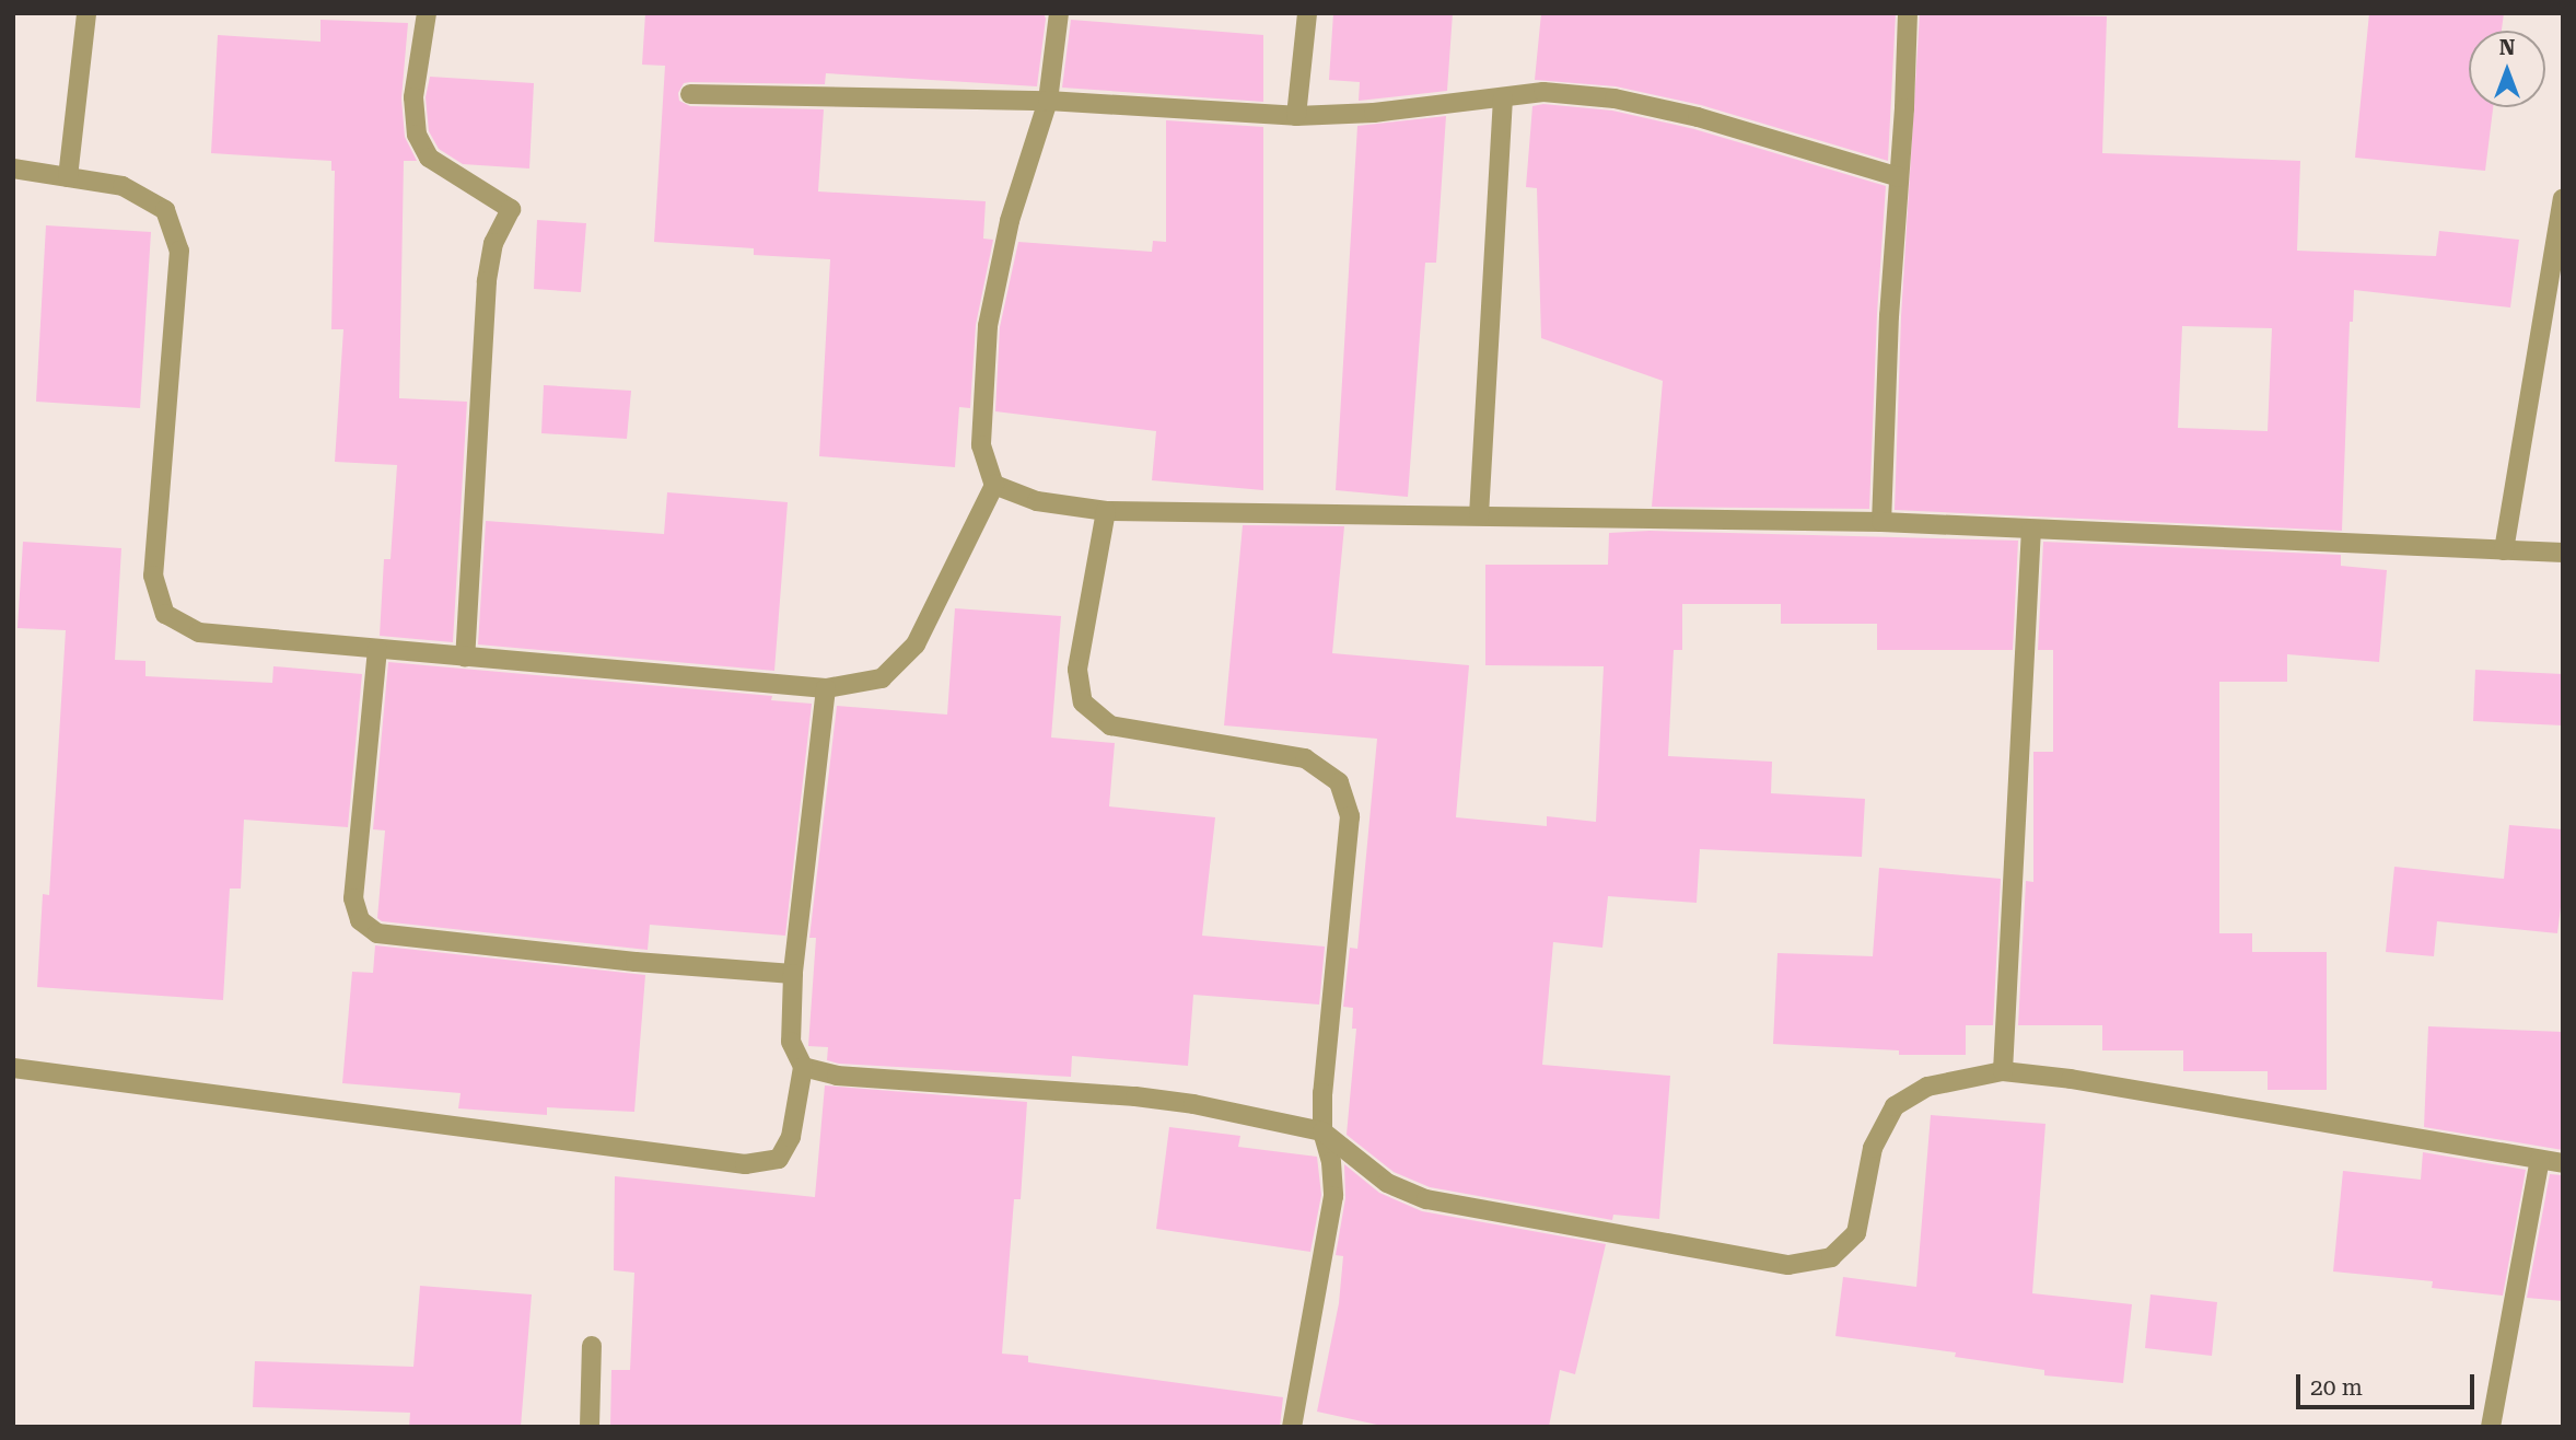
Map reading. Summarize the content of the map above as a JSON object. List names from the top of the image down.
{
  "scale_bar": "20 m",
  "north": "top"
}
